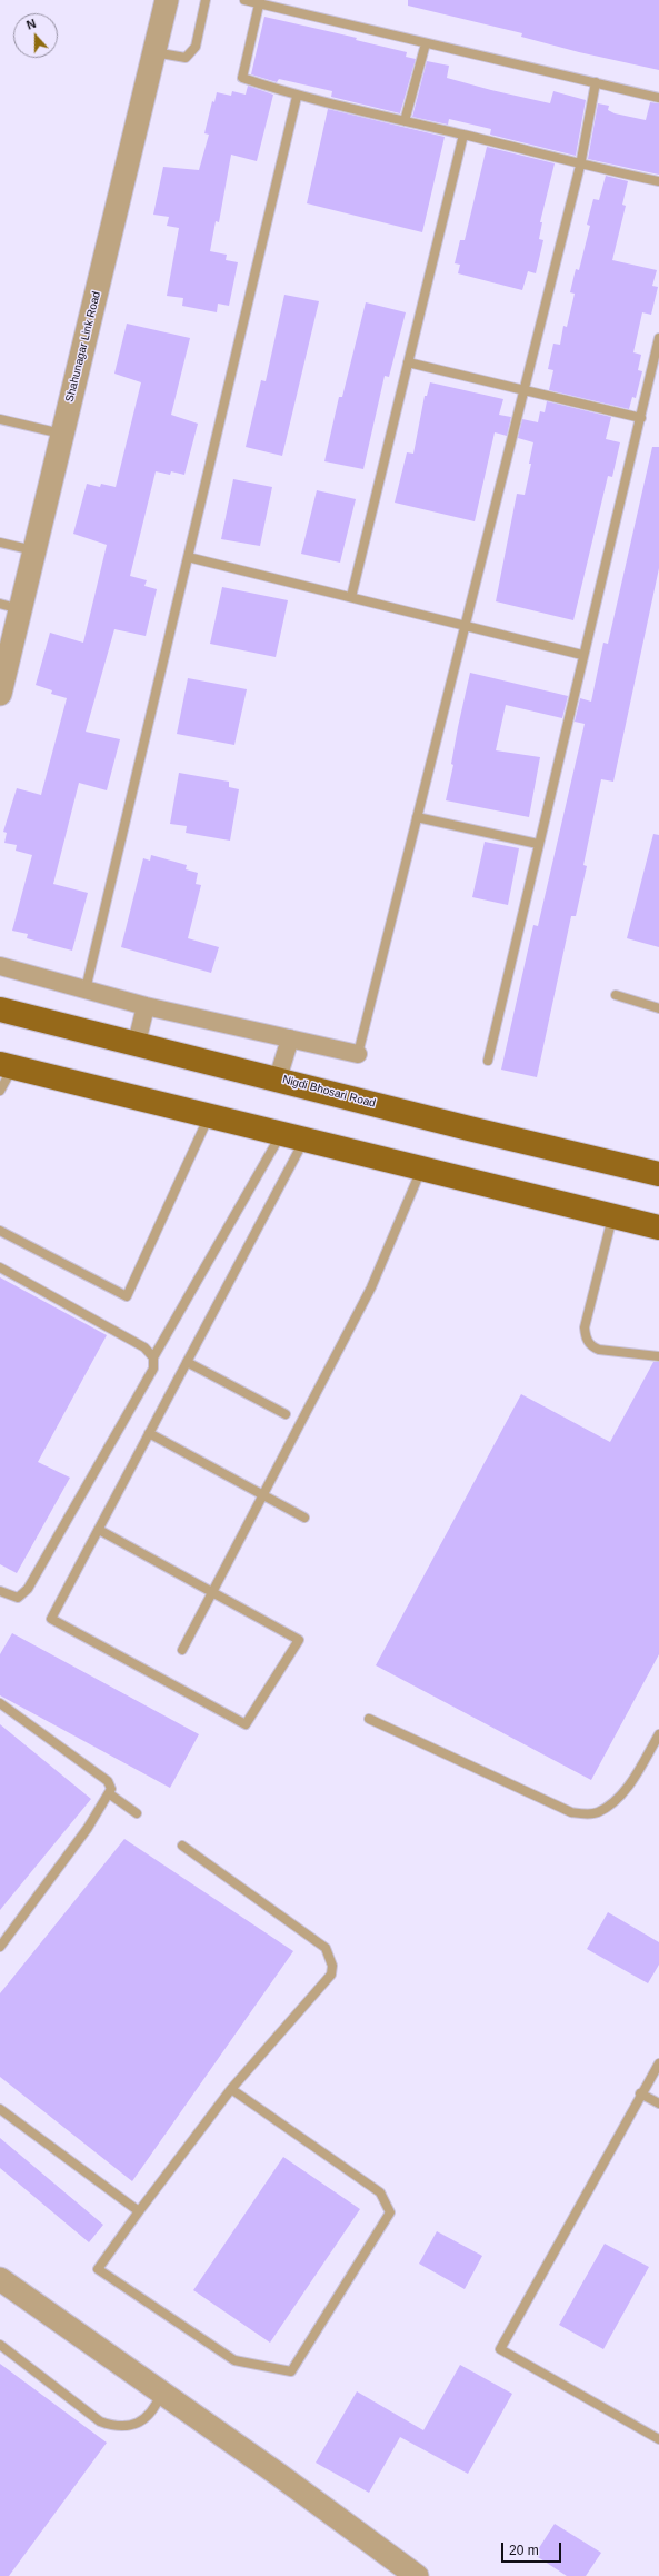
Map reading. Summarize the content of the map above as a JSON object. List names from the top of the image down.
{
  "streets": {
    "main road": ["Nigdi Bhosari Road"],
    "street": ["Shahunagar Link Road"]
  },
  "scale_bar": "20 m",
  "north": "top"
}
